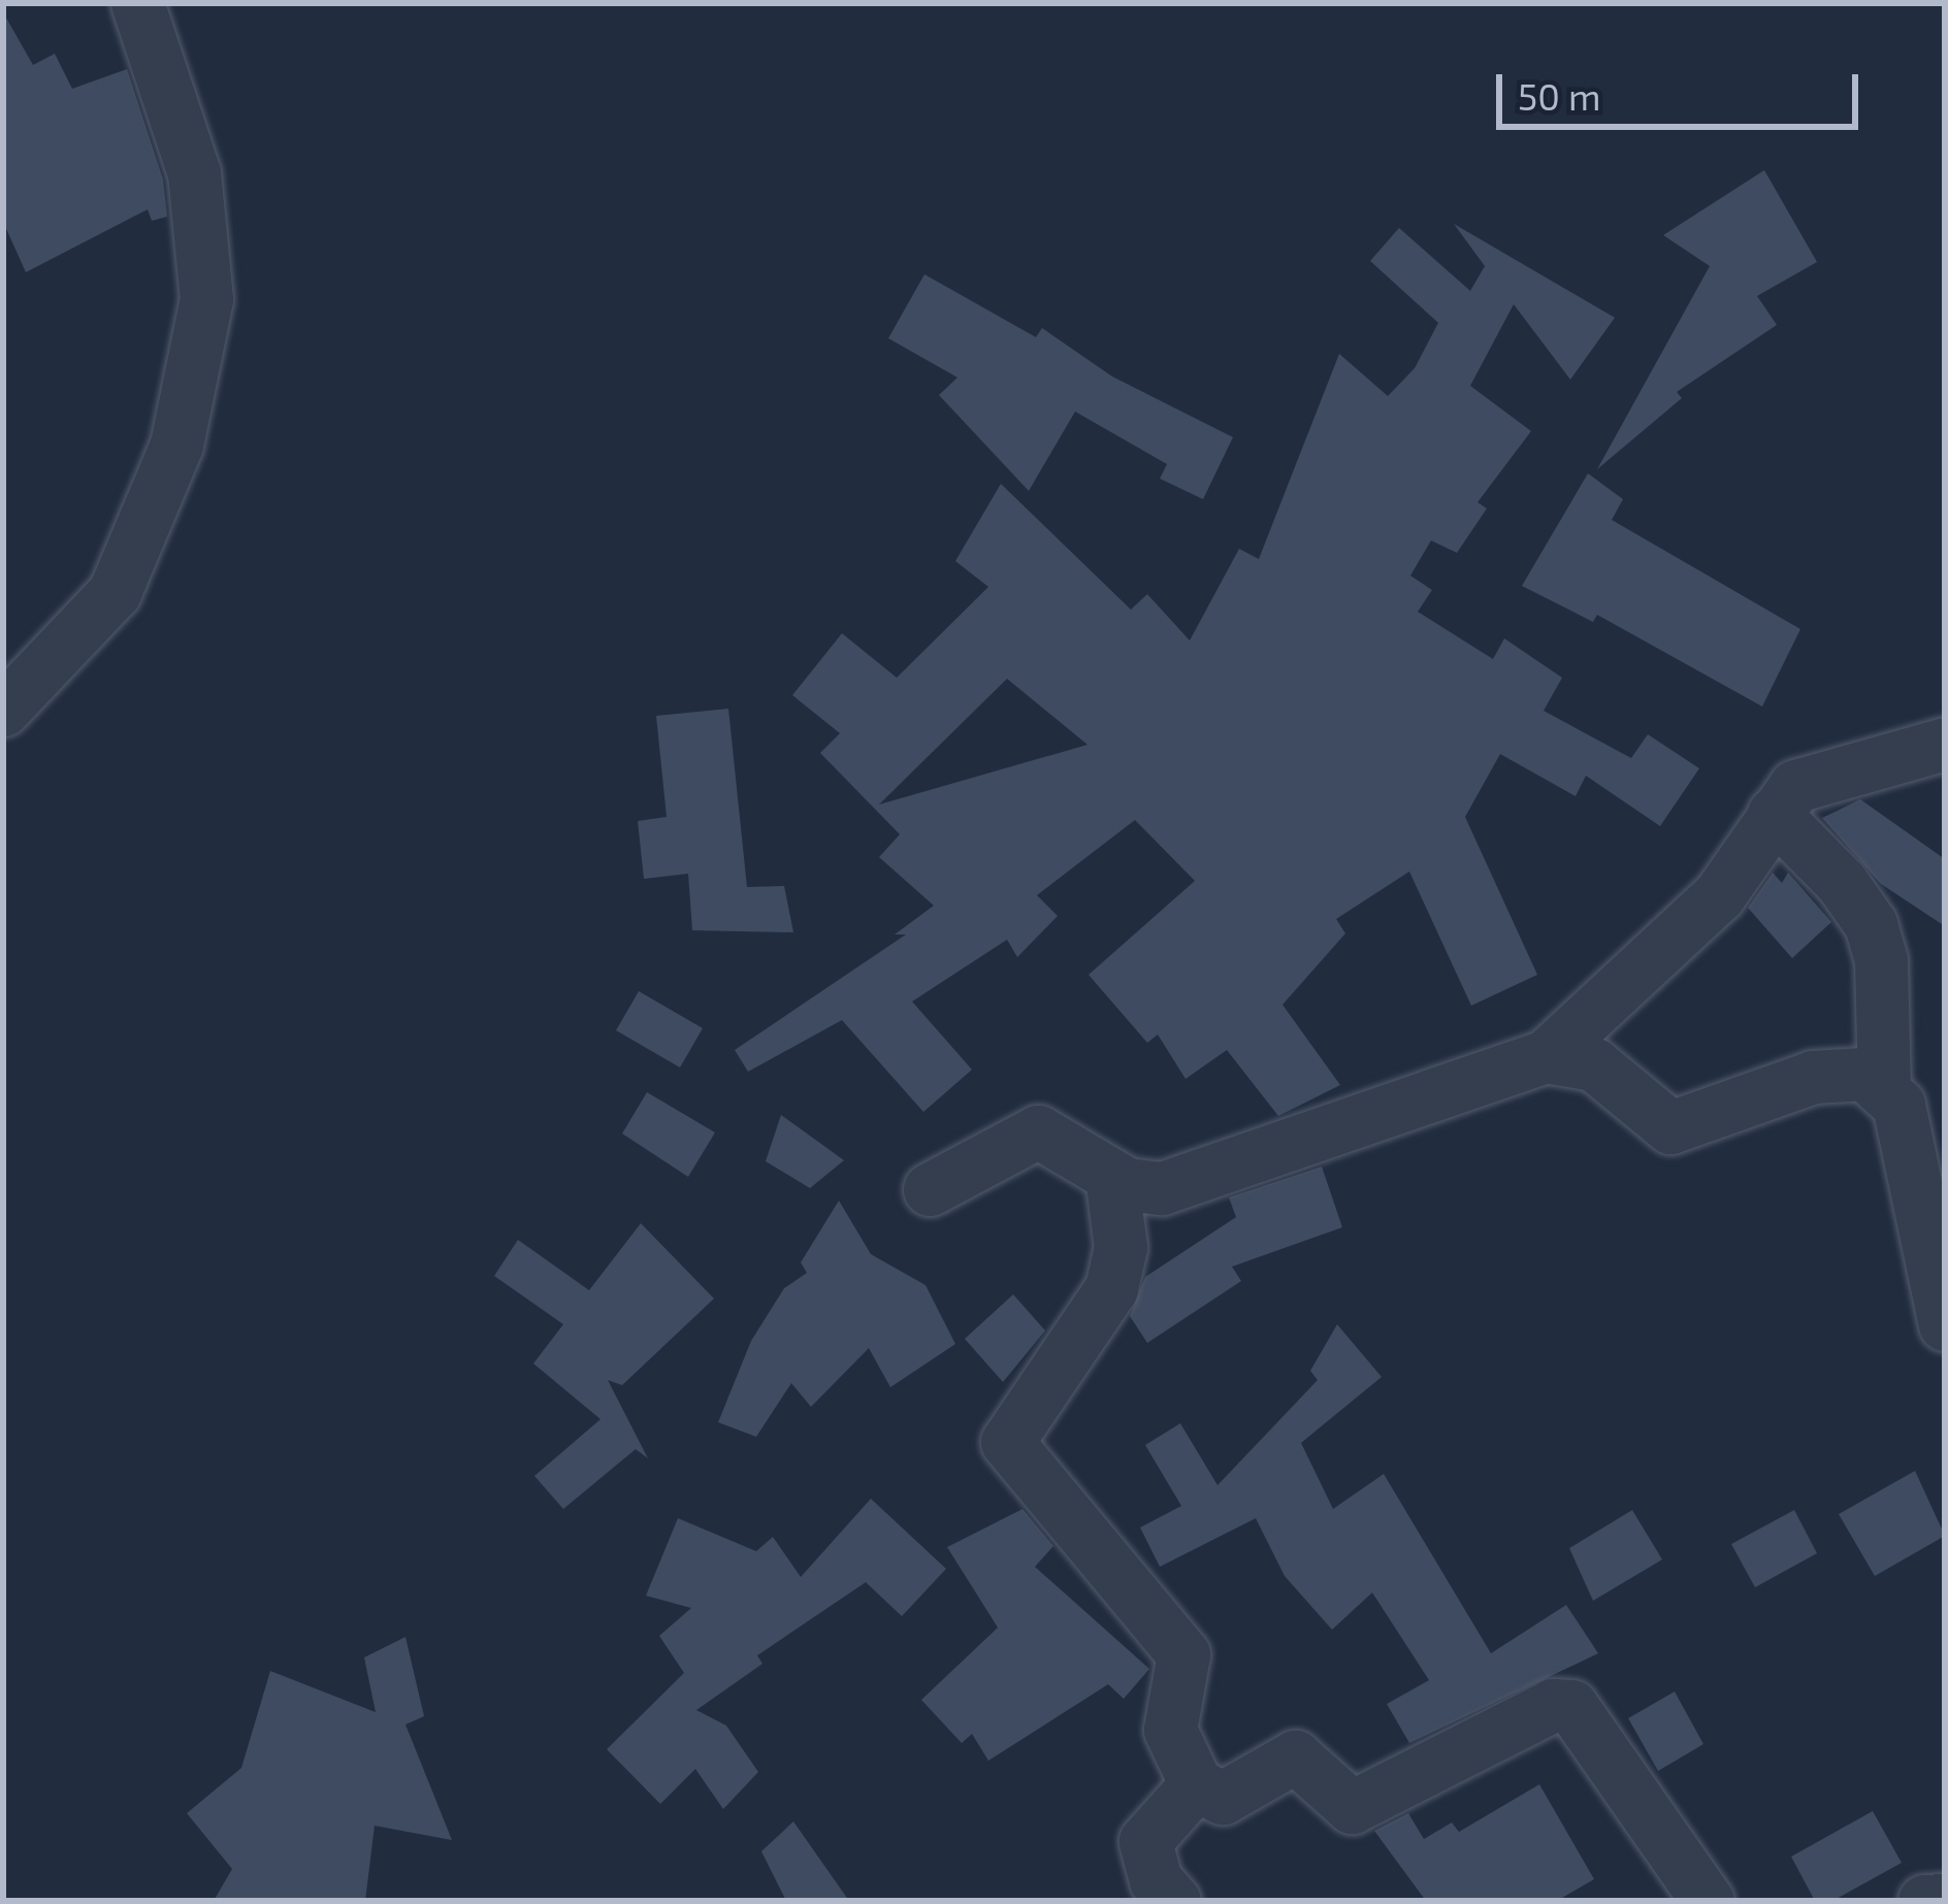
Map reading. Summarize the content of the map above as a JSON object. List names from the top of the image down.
{
  "scale_bar": "50 m"
}
